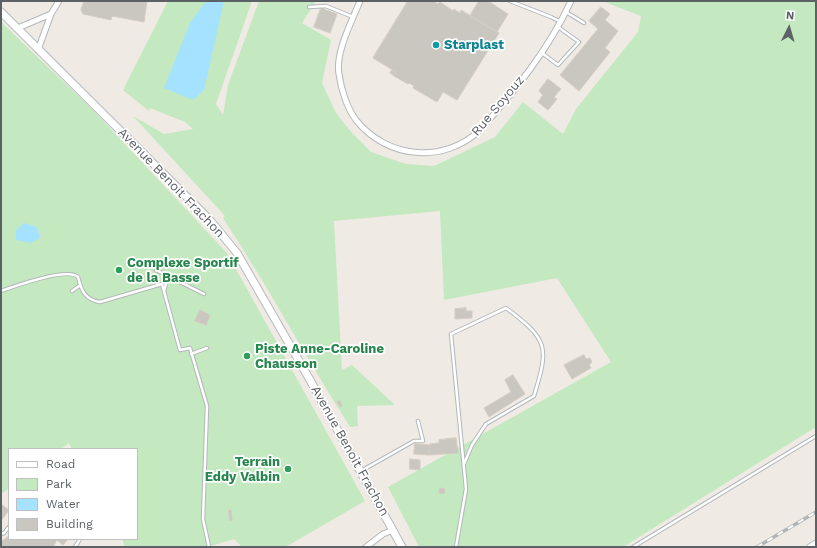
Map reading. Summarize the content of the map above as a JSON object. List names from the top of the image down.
{
  "streets": {
    "main road": ["Avenue Benoit Frachon"],
    "street": ["Rue Soyouz"]
  },
  "places": [
    "Starplast",
    "Complexe Sportif de la Basse",
    "Piste Anne-Caroline Chausson",
    "Terrain Eddy Valbin"
  ],
  "legend": [
    "Road",
    "Park",
    "Water",
    "Building"
  ],
  "north": "top"
}
